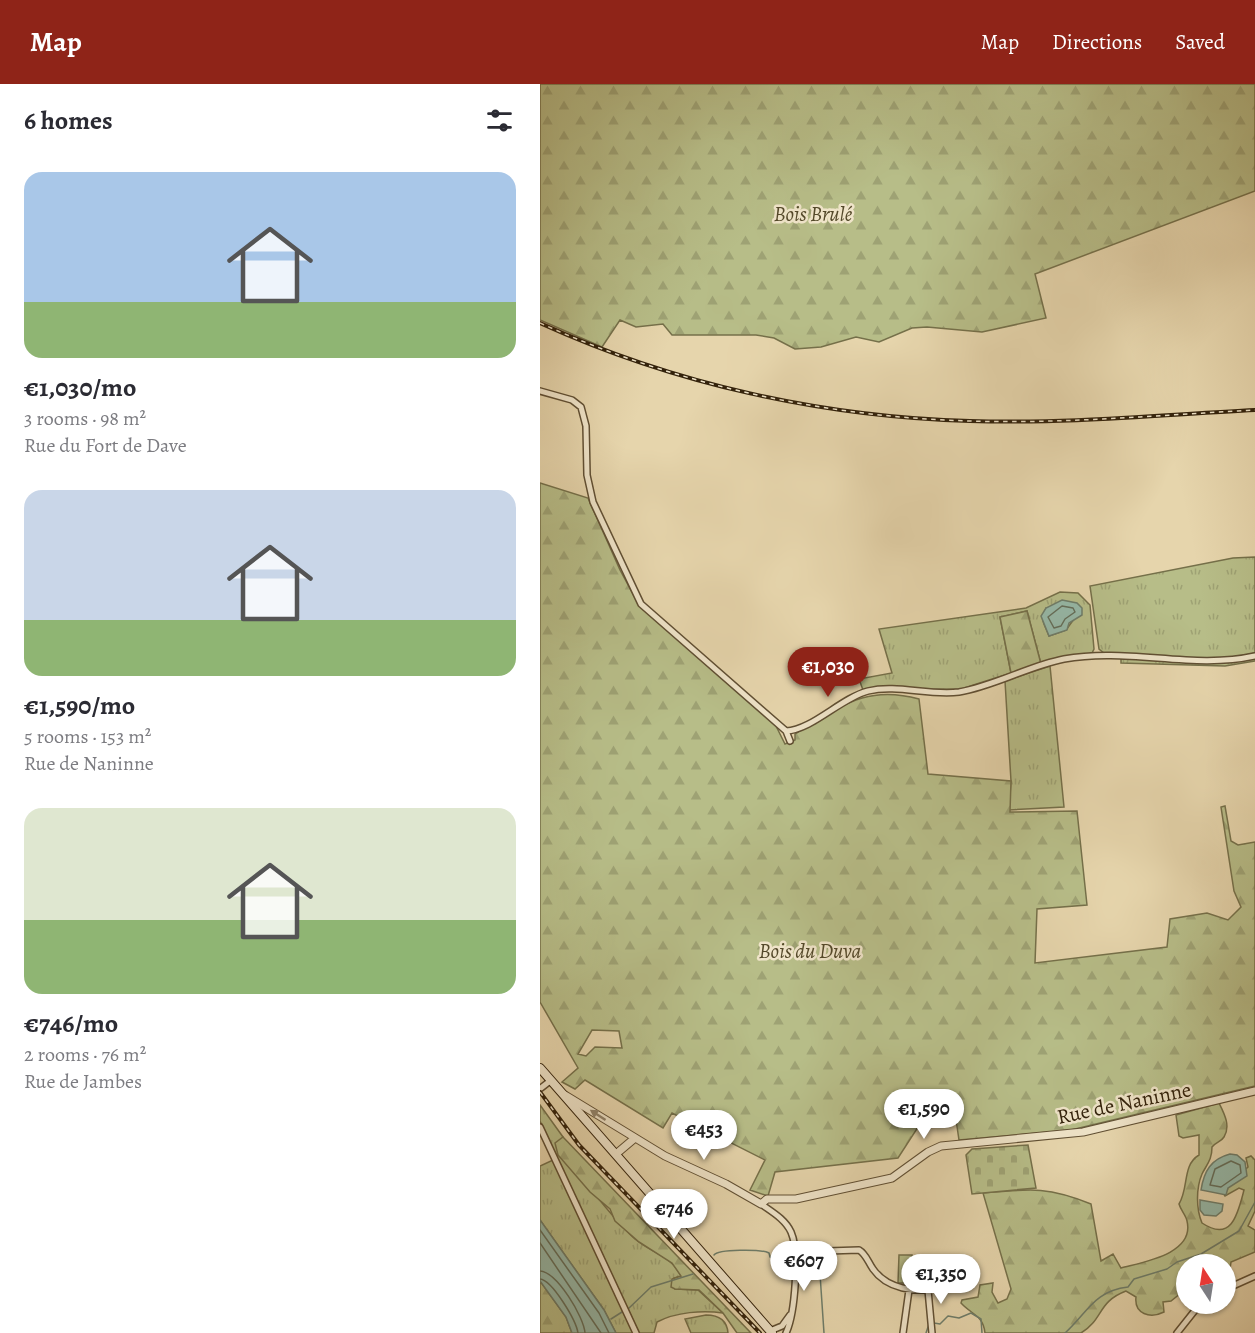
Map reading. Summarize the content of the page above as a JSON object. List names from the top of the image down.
{
  "streets": {
    "street": ["Rue de Naninne"]
  },
  "parks": ["Bois Brulé", "Bois du Duva"],
  "north": "top",
  "page": {
    "header": "Map",
    "nav": ["Map", "Directions", "Saved"],
    "heading": "6 homes",
    "list": [
      {
        "name": "€1,030/mo",
        "note": "3 rooms · 98 m² · Rue du Fort de Dave"
      },
      {
        "name": "€1,590/mo",
        "note": "5 rooms · 153 m² · Rue de Naninne"
      },
      {
        "name": "€746/mo",
        "note": "2 rooms · 76 m² · Rue de Jambes"
      }
    ],
    "price": [
      "€1,030",
      "€1,590",
      "€453",
      "€746",
      "€607",
      "€1,350"
    ]
  }
}
